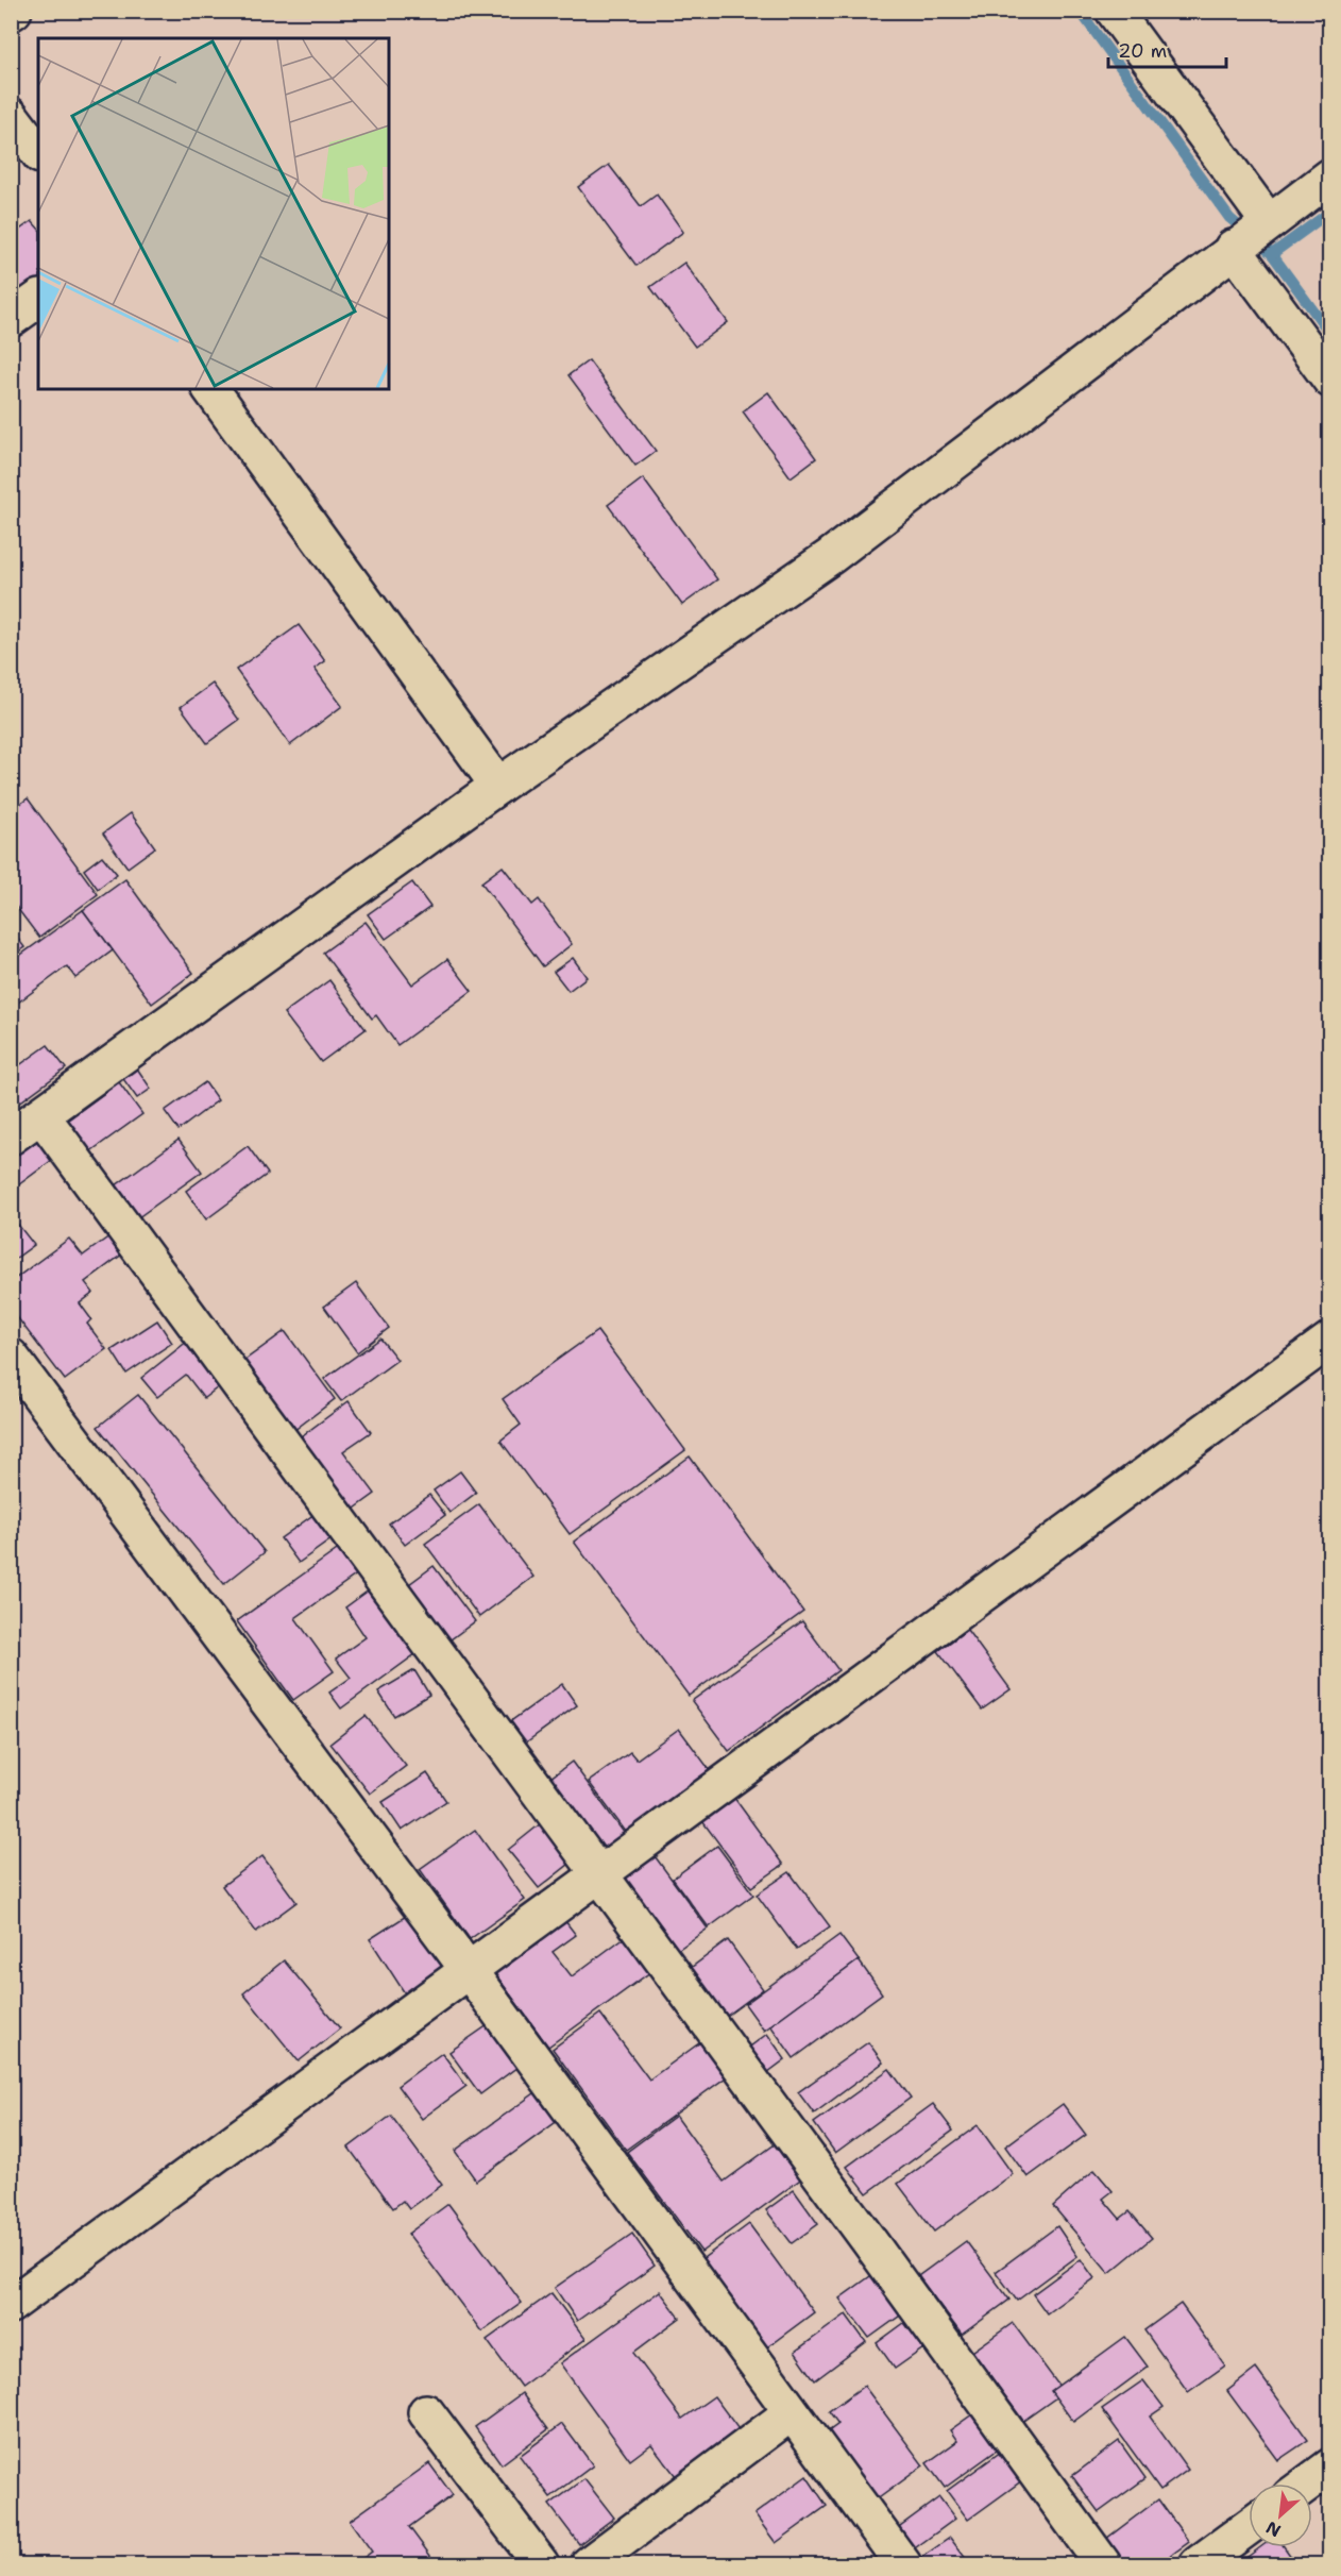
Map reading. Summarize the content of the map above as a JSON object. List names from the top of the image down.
{
  "scale_bar": "20 m",
  "north": "bottom left"
}
